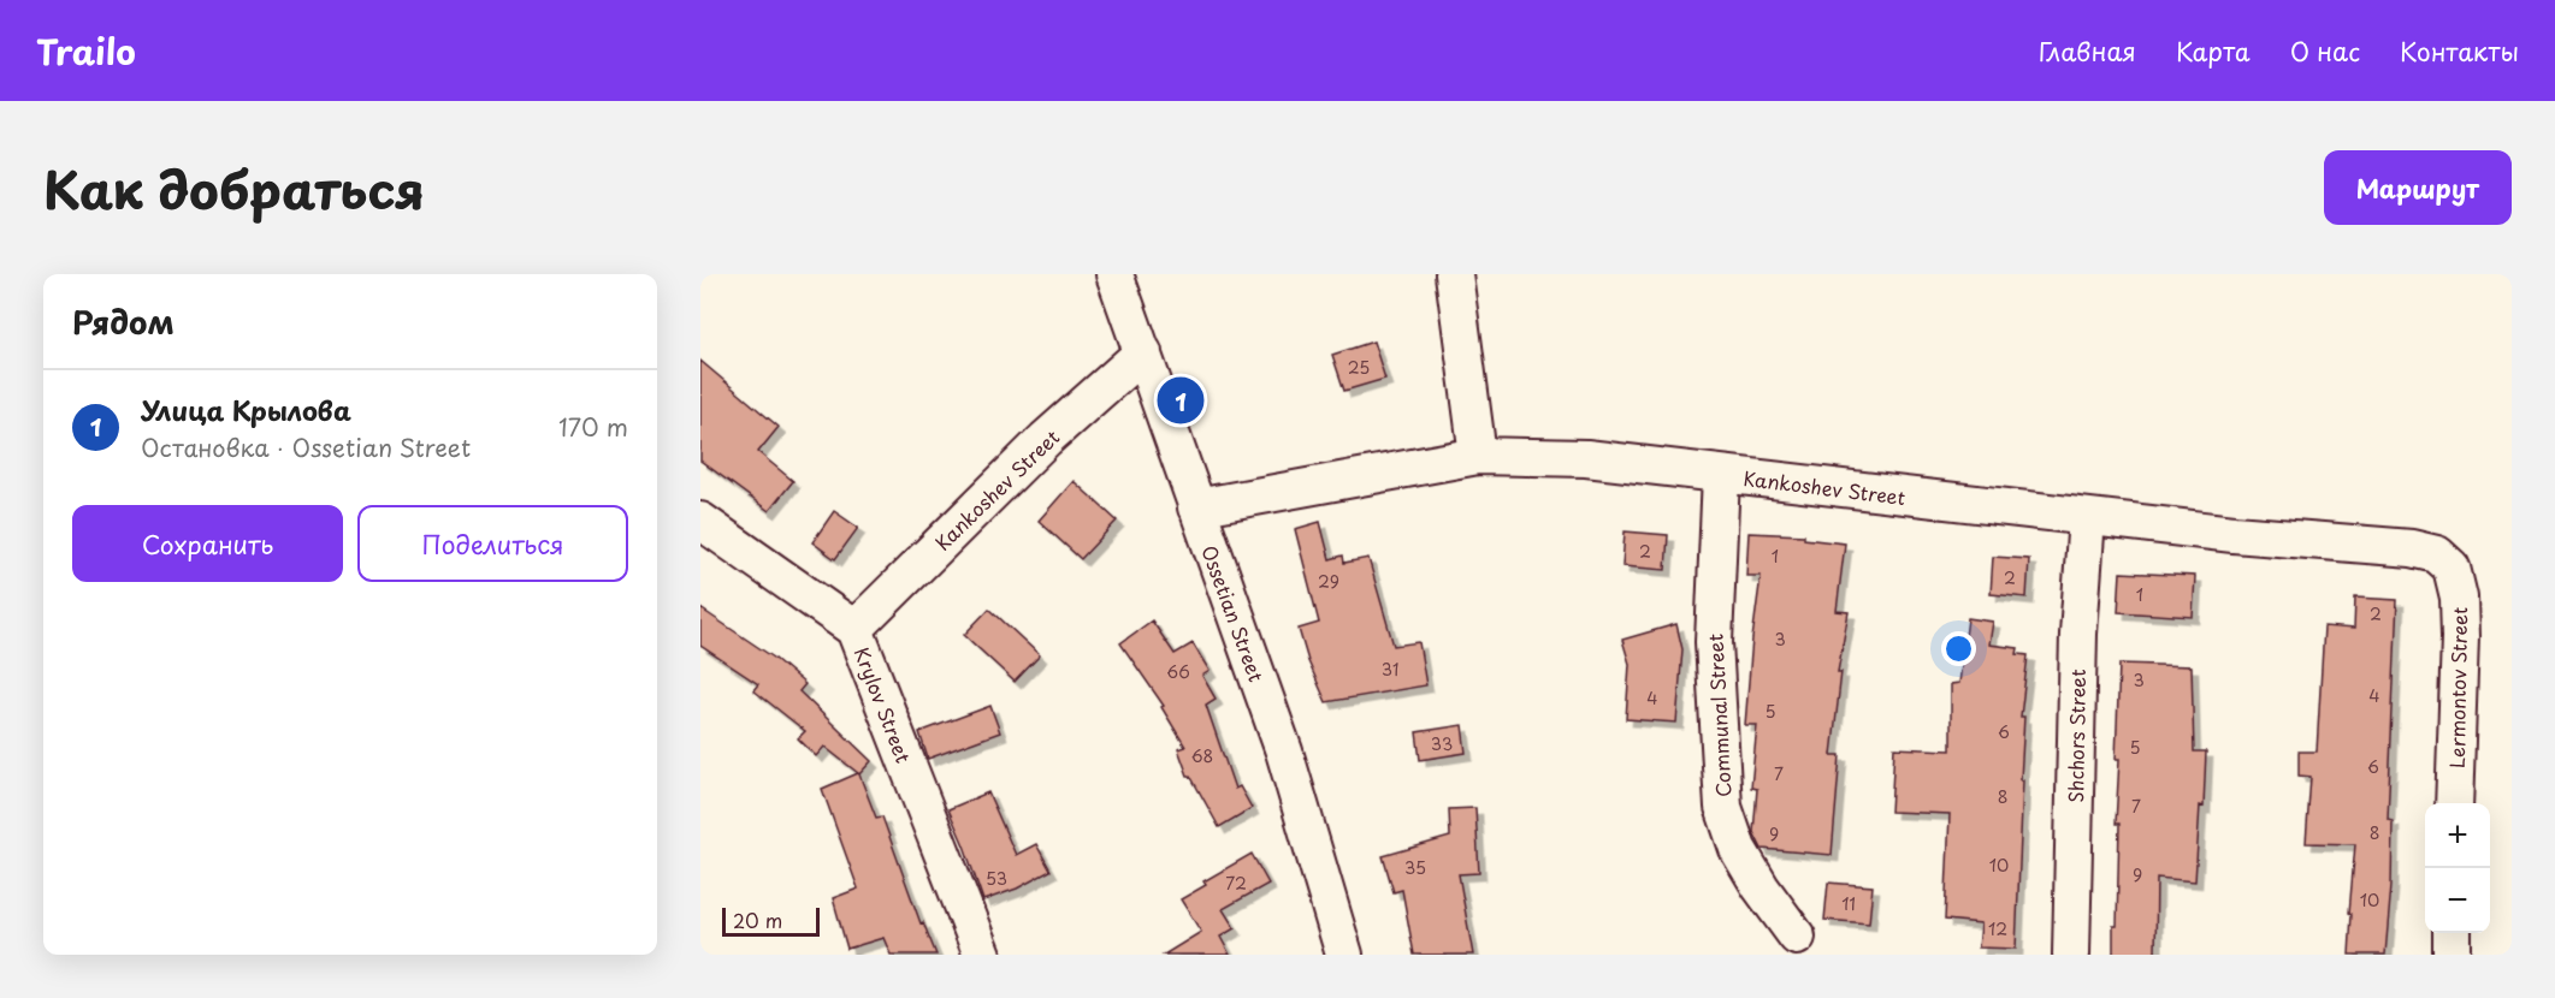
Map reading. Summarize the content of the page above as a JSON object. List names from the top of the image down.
{
  "streets": {
    "street": [
      "Kankoshev Street",
      "Ossetian Street",
      "Lermontov Street",
      "Krylov Street",
      "Communal Street",
      "Shchors Street"
    ]
  },
  "crossings": [
    ["Kankoshev Street", "Ossetian Street"],
    ["Kankoshev Street", "Lermontov Street"],
    ["Kankoshev Street", "Krylov Street"],
    ["Kankoshev Street", "Communal Street"],
    ["Kankoshev Street", "Shchors Street"]
  ],
  "house_numbers": [
    "25",
    "2",
    "1",
    "2",
    "29",
    "1",
    "2",
    "3",
    "31",
    "66",
    "3",
    "4",
    "4",
    "5",
    "6",
    "33",
    "5",
    "68",
    "6",
    "7",
    "8",
    "7",
    "8",
    "9",
    "10",
    "35",
    "9",
    "53",
    "72",
    "10",
    "11",
    "12"
  ],
  "scale_bar": "20 m",
  "page": {
    "header": "Trailo",
    "nav": [
      "Главная",
      "Карта",
      "О нас",
      "Контакты"
    ],
    "title": "Как добраться",
    "buttons": [
      "Маршрут",
      ["Сохранить", "Поделиться"]
    ],
    "heading": "Рядом",
    "list": [
      {
        "mark": "1",
        "name": "Улица Крылова",
        "note": "Остановка · Ossetian Street",
        "value": "170 m"
      }
    ],
    "pins": "1",
    "map_buttons": ["+", "−"],
    "scale": "20 m"
  }
}
